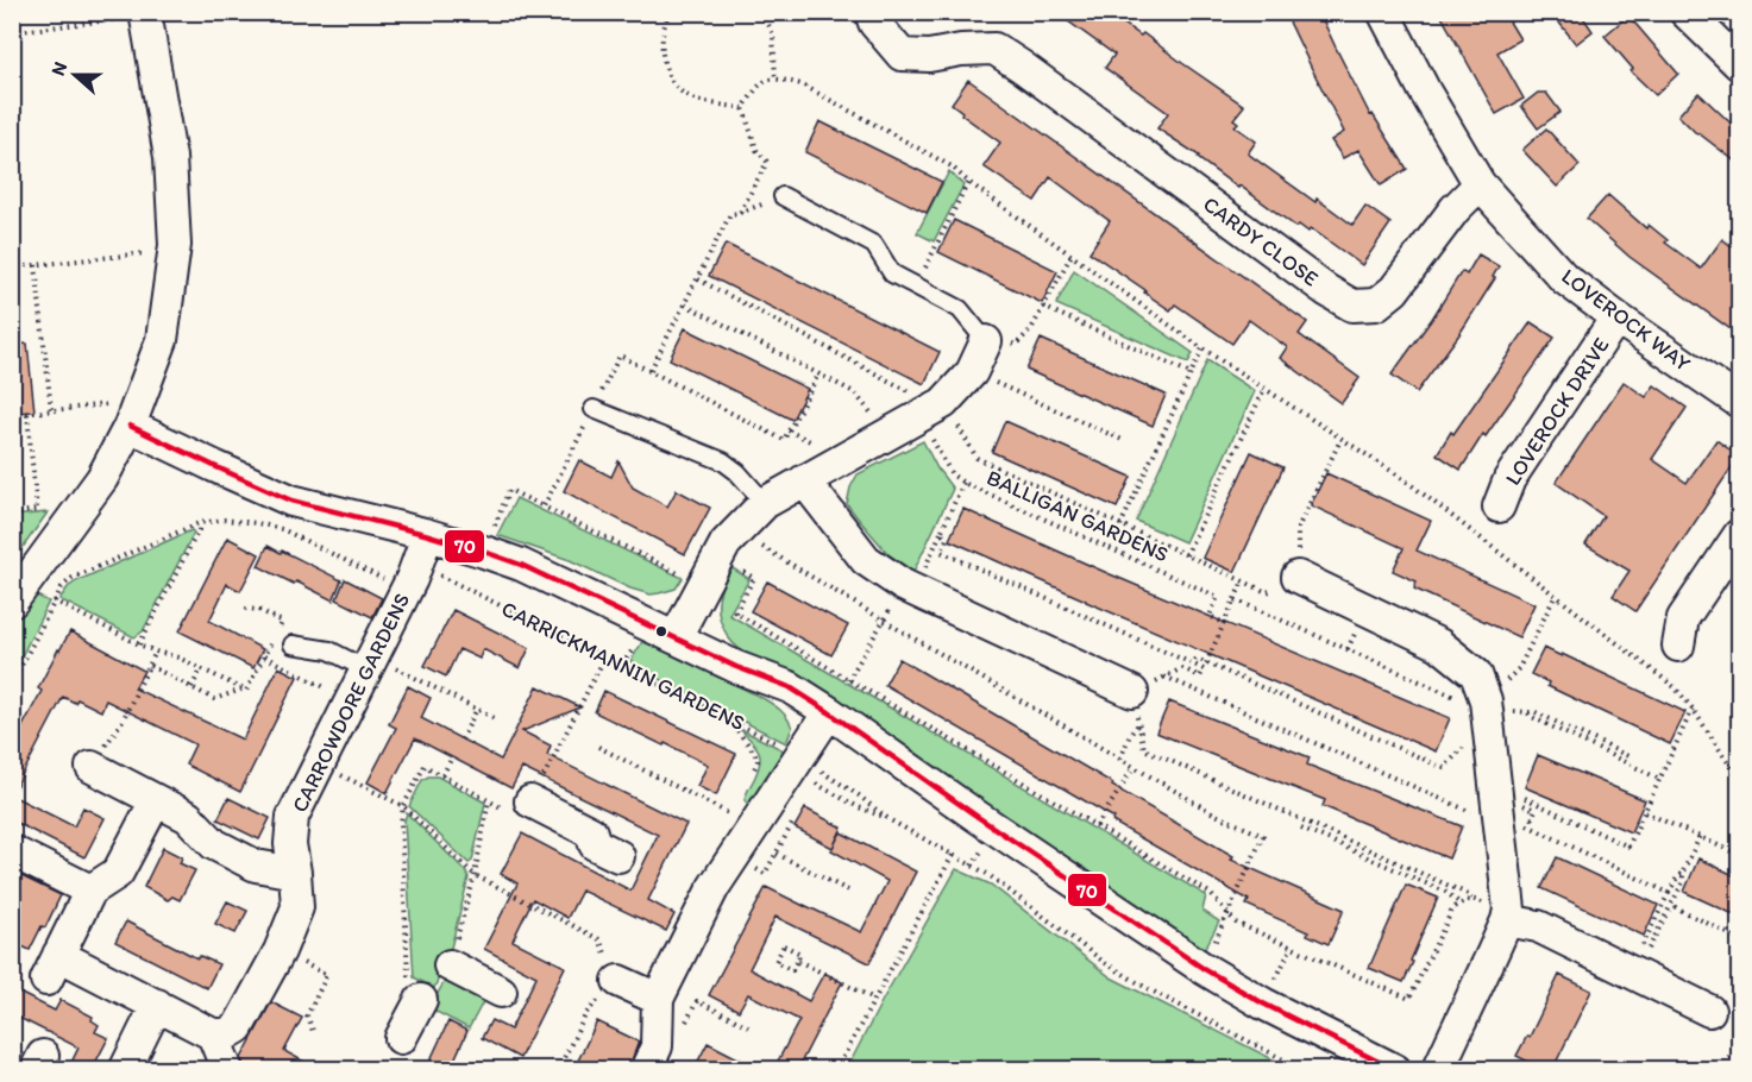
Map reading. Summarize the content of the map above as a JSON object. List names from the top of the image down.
{
  "streets": {
    "street": [
      "CARDY CLOSE",
      "LOVEROCK WAY",
      "LOVEROCK DRIVE",
      "CARROWDORE GARDENS"
    ],
    "path": ["BALLIGAN GARDENS", "CARRICKMANNIN GARDENS"]
  },
  "crossings": [
    ["CARDY CLOSE", "LOVEROCK WAY"],
    ["LOVEROCK WAY", "LOVEROCK DRIVE"],
    ["CARRICKMANNIN GARDENS", "CARROWDORE GARDENS"]
  ],
  "lines": ["transit line 70"],
  "north": "left"
}
